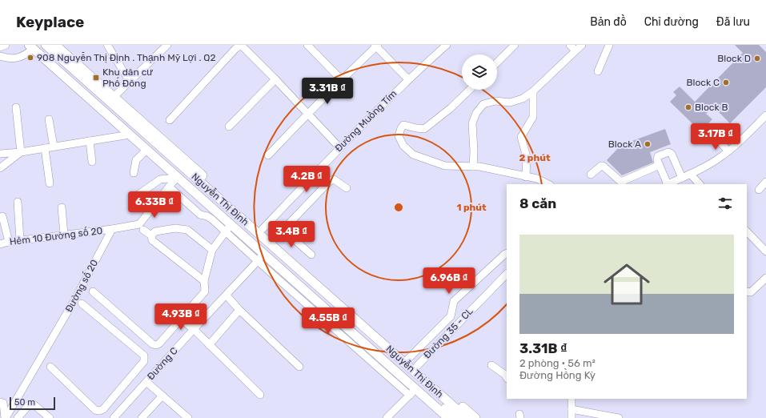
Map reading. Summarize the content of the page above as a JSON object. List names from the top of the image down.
{
  "streets": {
    "main road": ["Nguyễn Thị Định"],
    "street": [
      "Đường Muồng Tím",
      "Hẻm 10 Đường số 20",
      "Đường số 20",
      "Đường 35 - CL",
      "Đường C"
    ]
  },
  "crossings": [
    ["Đường Muồng Tím", "Nguyễn Thị Định"],
    ["Nguyễn Thị Định", "Đường 35 - CL"],
    ["Nguyễn Thị Định", "Đường C"],
    ["Hẻm 10 Đường số 20", "Đường số 20"]
  ],
  "places": {
    "other": [
      "908 Nguyễn Thị Định . Thạnh Mỹ Lợi . Q2",
      "Block D",
      "Block C",
      "Block B",
      "Block A"
    ],
    "transit": ["Khu dân cư Phố Đông"]
  },
  "scale_bar": "50 m",
  "page": {
    "header": "Keyplace",
    "nav": ["Bản đồ", "Chỉ đường", "Đã lưu"],
    "price": [
      "3.31B ₫",
      "3.17B ₫",
      "4.2B ₫",
      "6.33B ₫",
      "3.4B ₫",
      "6.96B ₫",
      "4.93B ₫",
      "4.55B ₫"
    ],
    "heading": "8 căn",
    "list": [
      {
        "name": "3.31B ₫",
        "note": "2 phòng · 56 m² · Đường Hồng Kỳ"
      }
    ],
    "scale": "50 m"
  },
  "rings": ["2 phút", "1 phút"]
}
